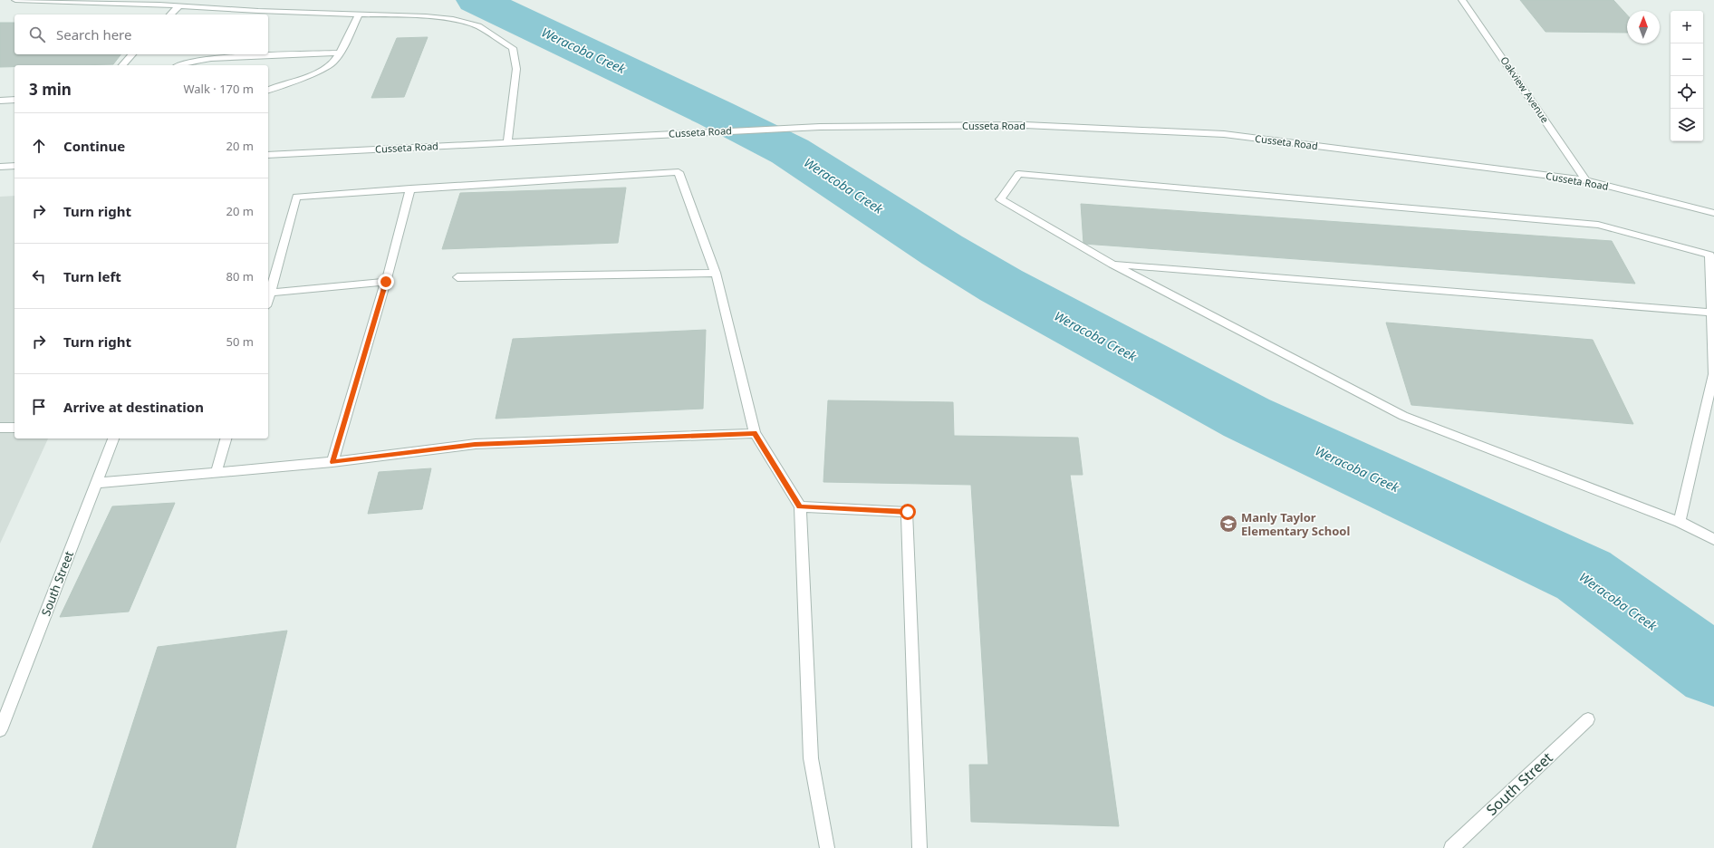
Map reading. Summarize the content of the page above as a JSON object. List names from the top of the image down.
{
  "streets": {
    "street": ["Oakview Avenue", "Cusseta Road", "South Street"]
  },
  "crossings": [
    ["Oakview Avenue", "Cusseta Road"]
  ],
  "water": ["Weracoba Creek"],
  "places": {
    "school or university": ["Manly Taylor Elementary School"]
  },
  "north": "top",
  "page": {
    "map_buttons": ["+", "−"],
    "search": "Search here",
    "heading": ["3 min", "Walk · 170 m"],
    "list": [
      ["Continue", "20 m"],
      ["Turn right", "20 m"],
      ["Turn left", "80 m"],
      ["Turn right", "50 m"],
      "Arrive at destination"
    ]
  }
}
